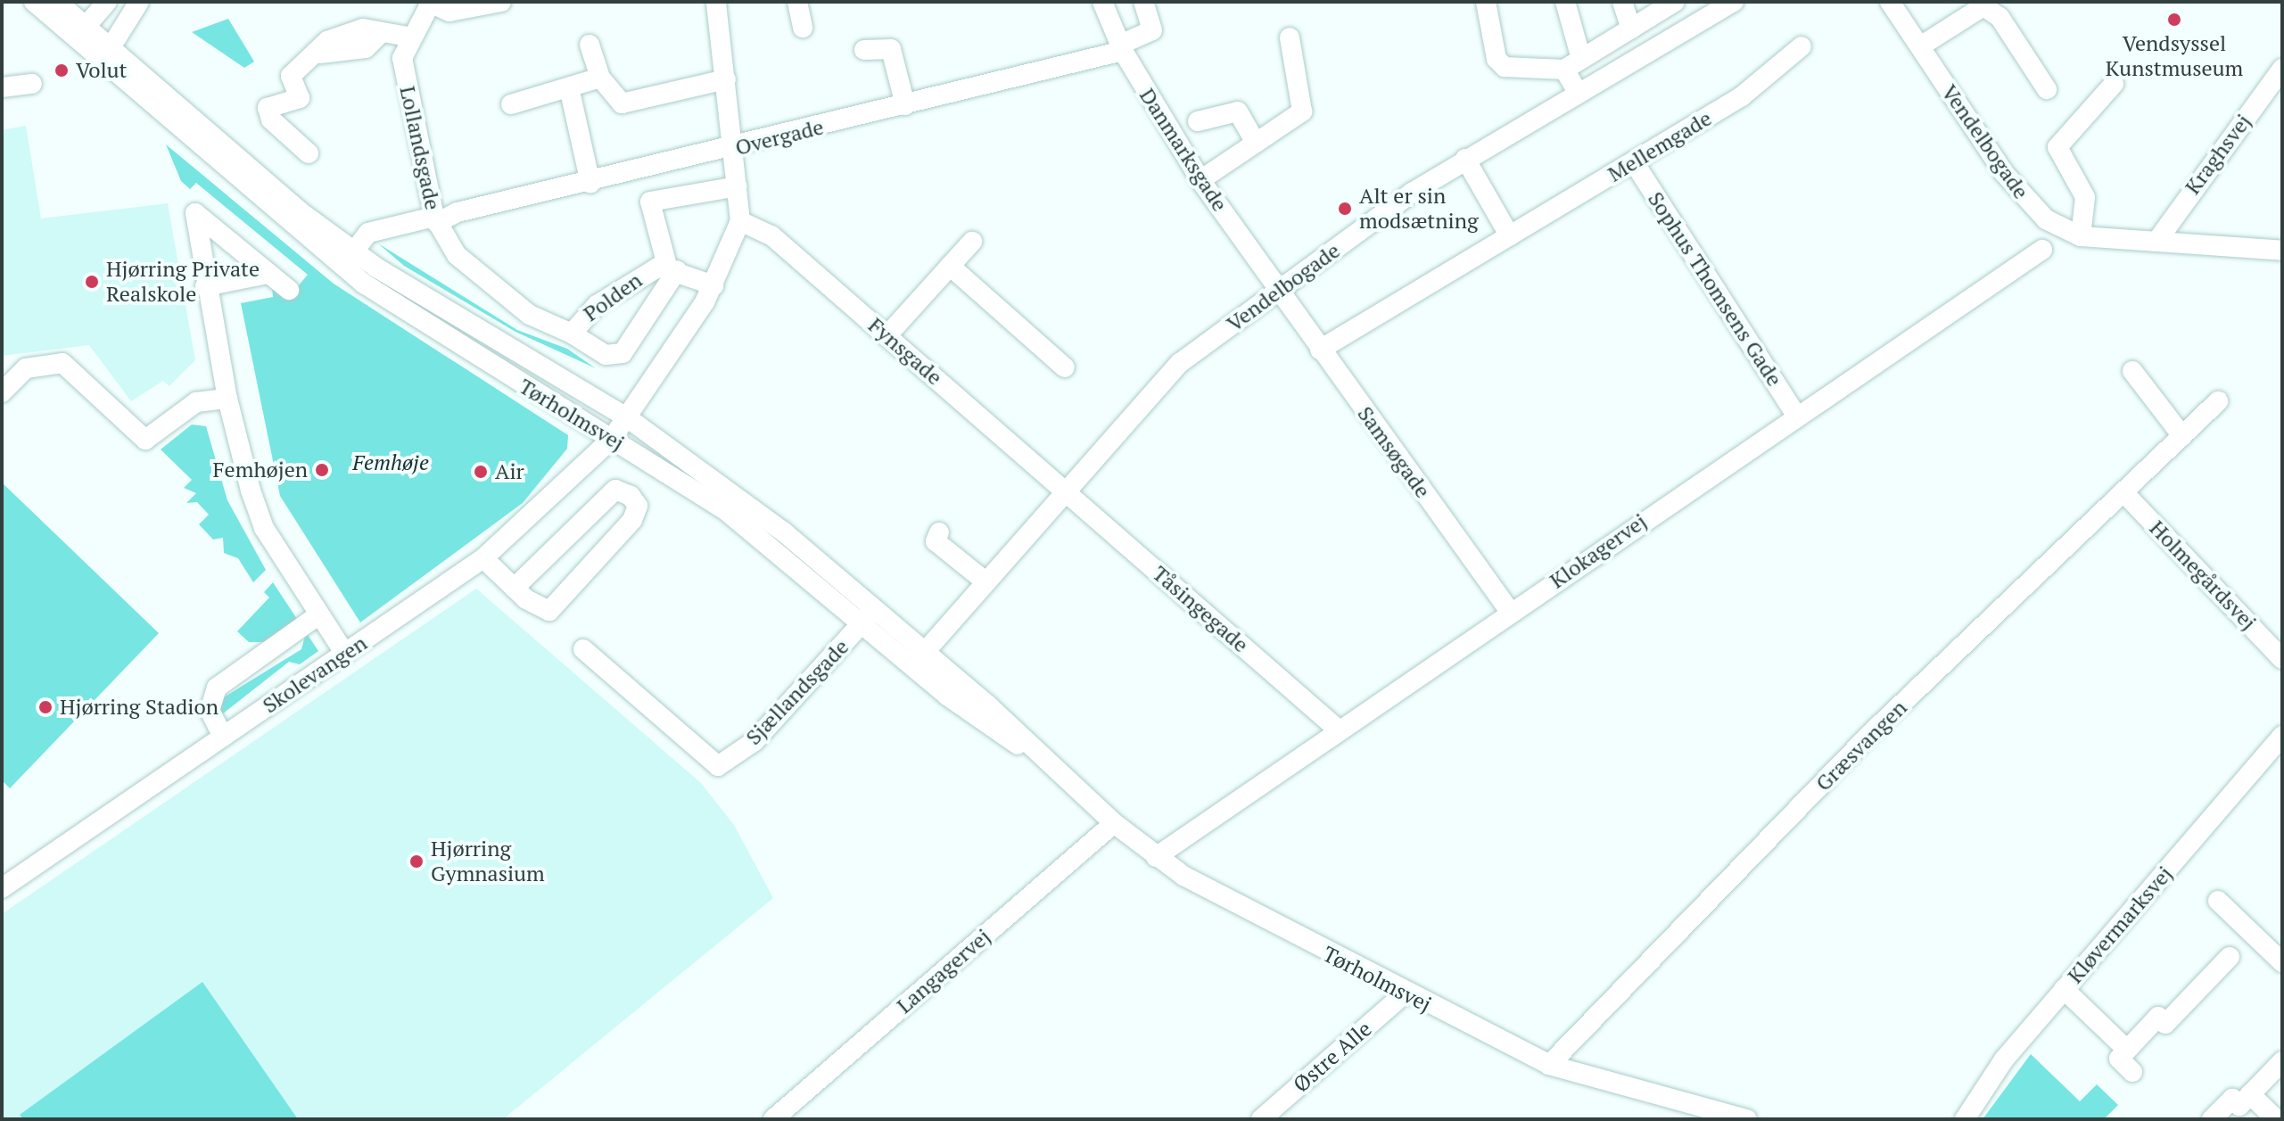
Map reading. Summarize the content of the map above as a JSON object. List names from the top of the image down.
{
  "streets": {
    "street": [
      "Overgade",
      "Vendelbogade",
      "Mellemgade",
      "Lollandsgade",
      "Danmarksgade",
      "Kraghsvej",
      "Sophus Thomsens Gade",
      "Polden",
      "Fynsgade",
      "Tørholmsvej",
      "Samsøgade",
      "Klokagervej",
      "Holmegårdsvej",
      "Tåsingegade",
      "Skolevangen",
      "Sjællandsgade",
      "Græsvangen",
      "Kløvermarksvej",
      "Langagervej",
      "Østre Alle"
    ]
  },
  "crossings": [
    ["Overgade", "Lollandsgade"],
    ["Overgade", "Danmarksgade"],
    ["Overgade", "Tørholmsvej"],
    ["Vendelbogade", "Danmarksgade"],
    ["Vendelbogade", "Kraghsvej"],
    ["Vendelbogade", "Fynsgade"],
    ["Vendelbogade", "Tørholmsvej"],
    ["Vendelbogade", "Samsøgade"],
    ["Vendelbogade", "Tåsingegade"],
    ["Mellemgade", "Sophus Thomsens Gade"],
    ["Mellemgade", "Samsøgade"],
    ["Lollandsgade", "Polden"],
    ["Danmarksgade", "Samsøgade"],
    ["Sophus Thomsens Gade", "Klokagervej"],
    ["Fynsgade", "Tåsingegade"],
    ["Tørholmsvej", "Klokagervej"],
    ["Tørholmsvej", "Skolevangen"],
    ["Tørholmsvej", "Sjællandsgade"],
    ["Tørholmsvej", "Græsvangen"],
    ["Tørholmsvej", "Langagervej"],
    ["Tørholmsvej", "Østre Alle"],
    ["Samsøgade", "Klokagervej"],
    ["Klokagervej", "Tåsingegade"],
    ["Holmegårdsvej", "Græsvangen"]
  ],
  "parks": ["Femhøje"],
  "places": [
    "Vendsyssel Kunstmuseum",
    "Volut",
    "Alt er sin modsætning",
    "Hjørring Private Realskole",
    "Femhøjen",
    "Air",
    "Hjørring Stadion",
    "Hjørring Gymnasium"
  ]
}
